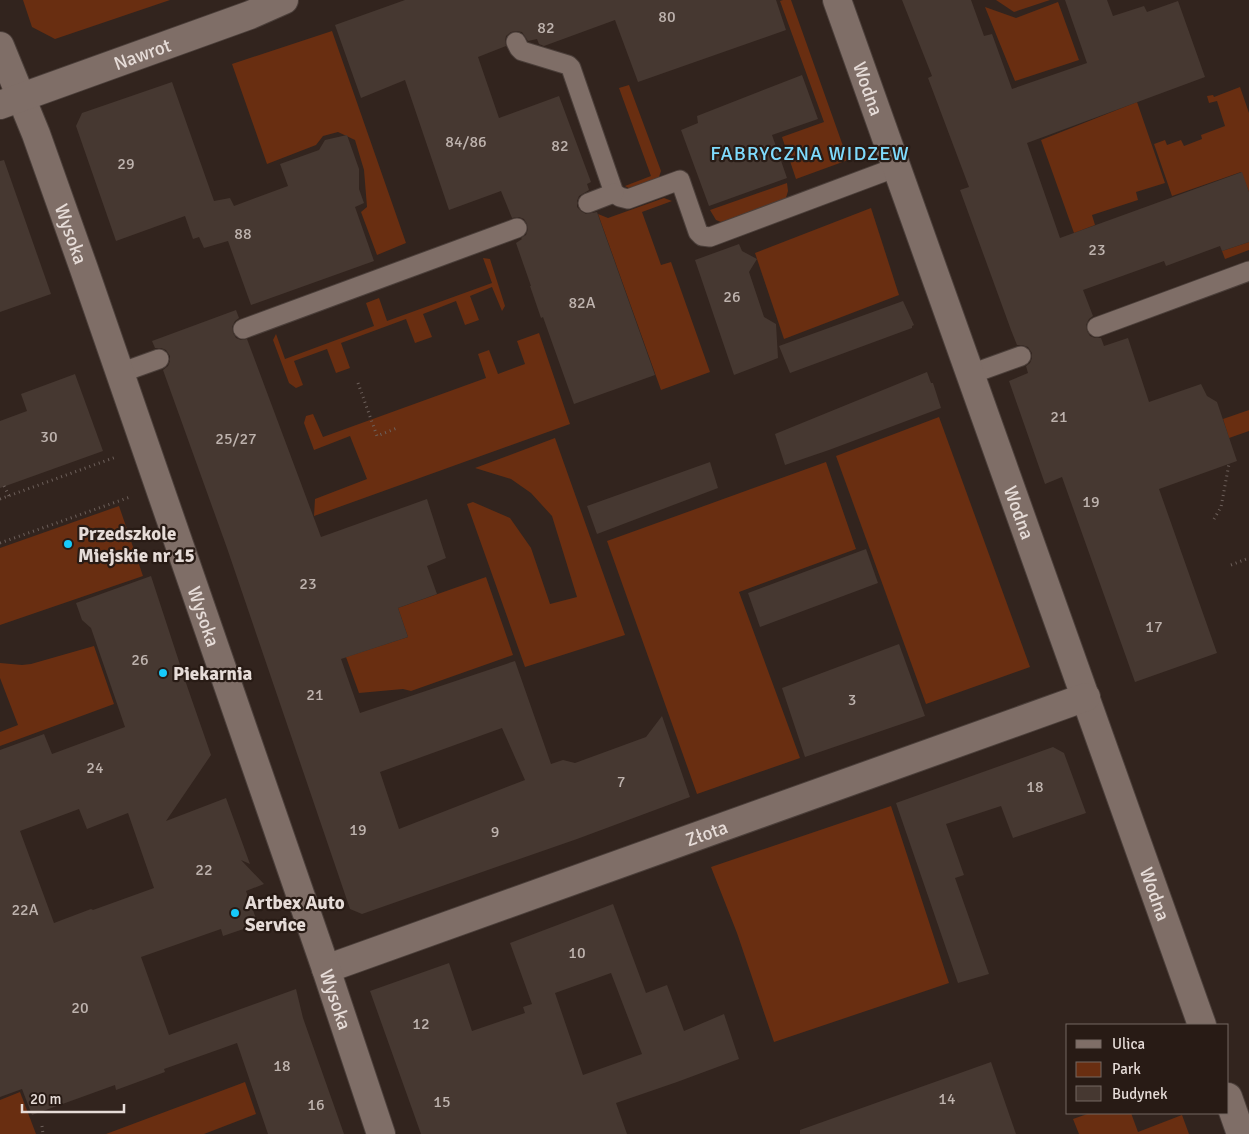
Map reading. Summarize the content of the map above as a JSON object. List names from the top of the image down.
{
  "streets": {
    "street": [
      "Nawrot",
      "Wodna",
      "Wysoka",
      "Złota"
    ]
  },
  "crossings": [
    ["Nawrot", "Wysoka"],
    ["Wodna", "Złota"],
    ["Wysoka", "Złota"]
  ],
  "districts": ["FABRYCZNA WIDZEW"],
  "places": ["Przedszkole Miejskie nr 15", "Piekarnia", "Artbex Auto Service"],
  "house_numbers": [
    "80",
    "82",
    "84/86",
    "82",
    "29",
    "88",
    "23",
    "26",
    "82A",
    "21",
    "30",
    "25/27",
    "19",
    "23",
    "17",
    "26",
    "21",
    "3",
    "24",
    "7",
    "18",
    "19",
    "9",
    "22",
    "22A",
    "10",
    "20",
    "12",
    "18",
    "14",
    "15",
    "16"
  ],
  "legend": ["Ulica", "Park", "Budynek"],
  "scale_bar": "20 m"
}
